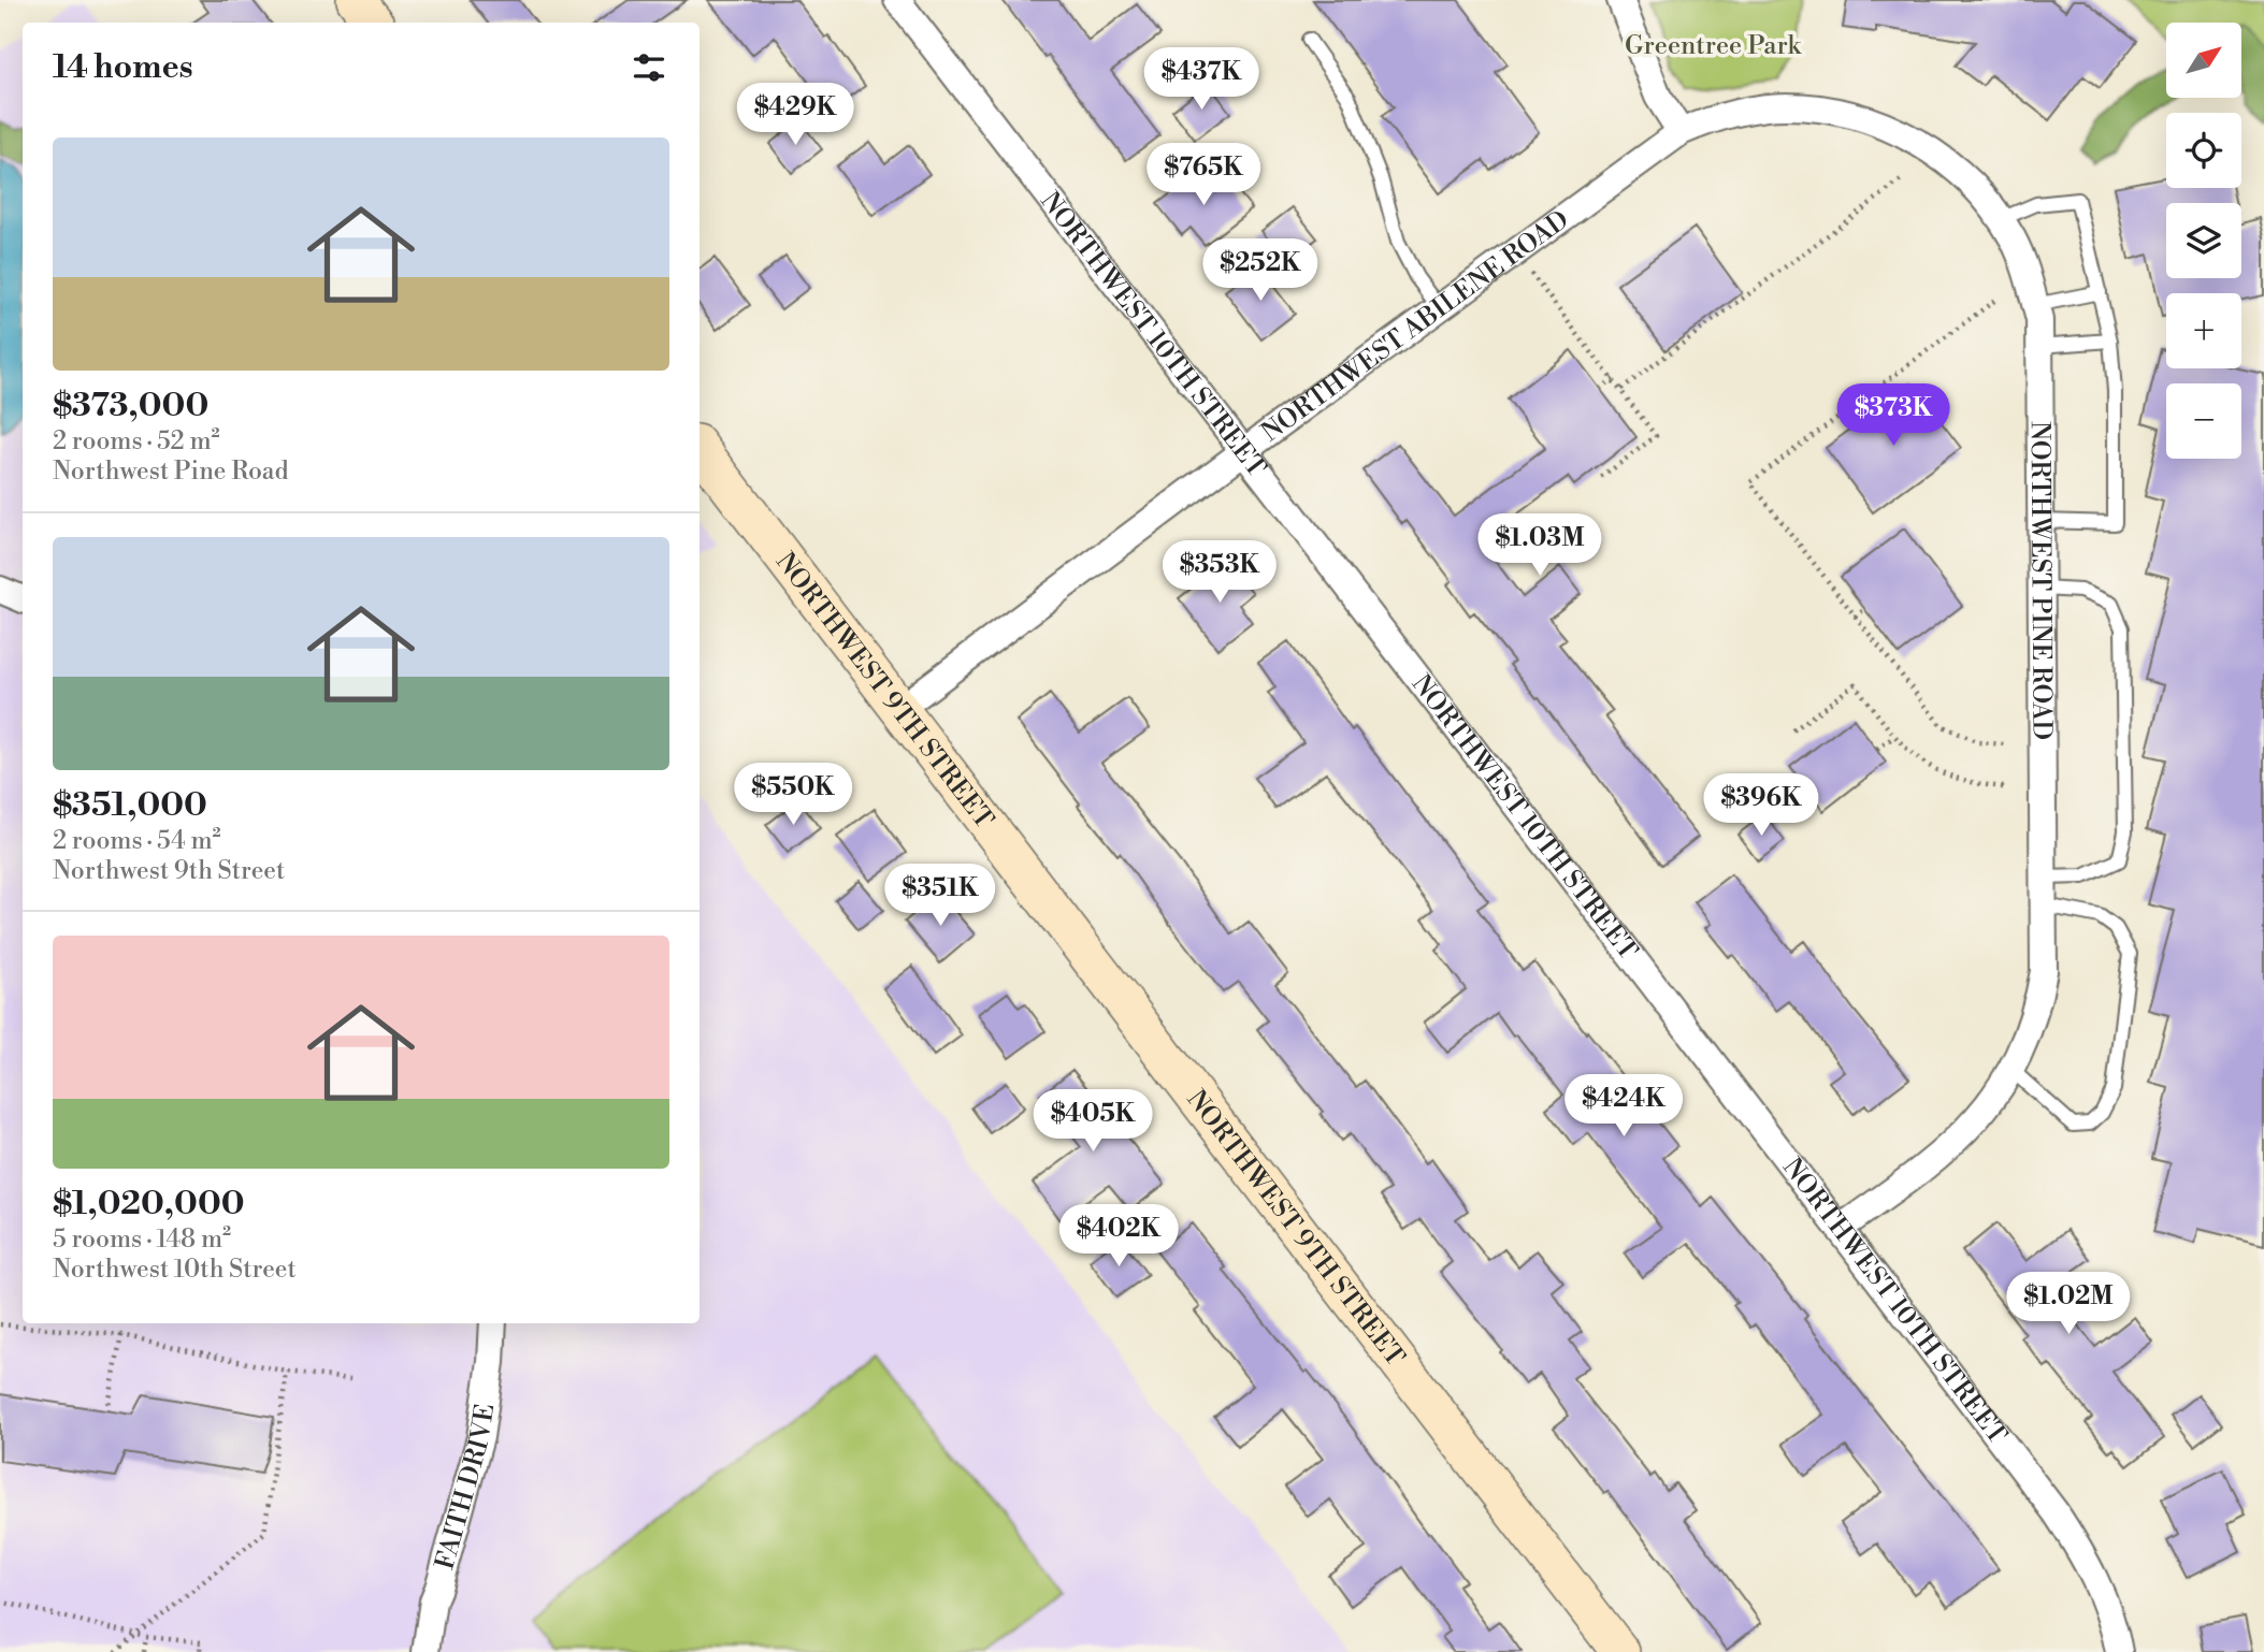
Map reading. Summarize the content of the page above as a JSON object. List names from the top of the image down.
{
  "streets": {
    "street": [
      "NORTHWEST ABILENE ROAD",
      "NORTHWEST 10TH STREET",
      "NORTHWEST PINE ROAD",
      "NORTHWEST 9TH STREET",
      "FAITH DRIVE"
    ]
  },
  "crossings": [
    ["NORTHWEST ABILENE ROAD", "NORTHWEST 10TH STREET"],
    ["NORTHWEST ABILENE ROAD", "NORTHWEST PINE ROAD"],
    ["NORTHWEST ABILENE ROAD", "NORTHWEST 9TH STREET"],
    ["NORTHWEST 10TH STREET", "NORTHWEST PINE ROAD"]
  ],
  "parks": ["Greentree Park"],
  "north": "top right",
  "page": {
    "map_buttons": ["+", "−"],
    "heading": "14 homes",
    "price": [
      "$437K",
      "$429K",
      "$765K",
      "$252K",
      "$373K",
      "$1.03M",
      "$353K",
      "$550K",
      "$396K",
      "$351K",
      "$424K",
      "$405K",
      "$402K",
      "$1.02M"
    ],
    "list": [
      {
        "name": "$373,000",
        "note": "2 rooms · 52 m² · Northwest Pine Road"
      },
      {
        "name": "$351,000",
        "note": "2 rooms · 54 m² · Northwest 9th Street"
      },
      {
        "name": "$1,020,000",
        "note": "5 rooms · 148 m² · Northwest 10th Street"
      }
    ]
  }
}
